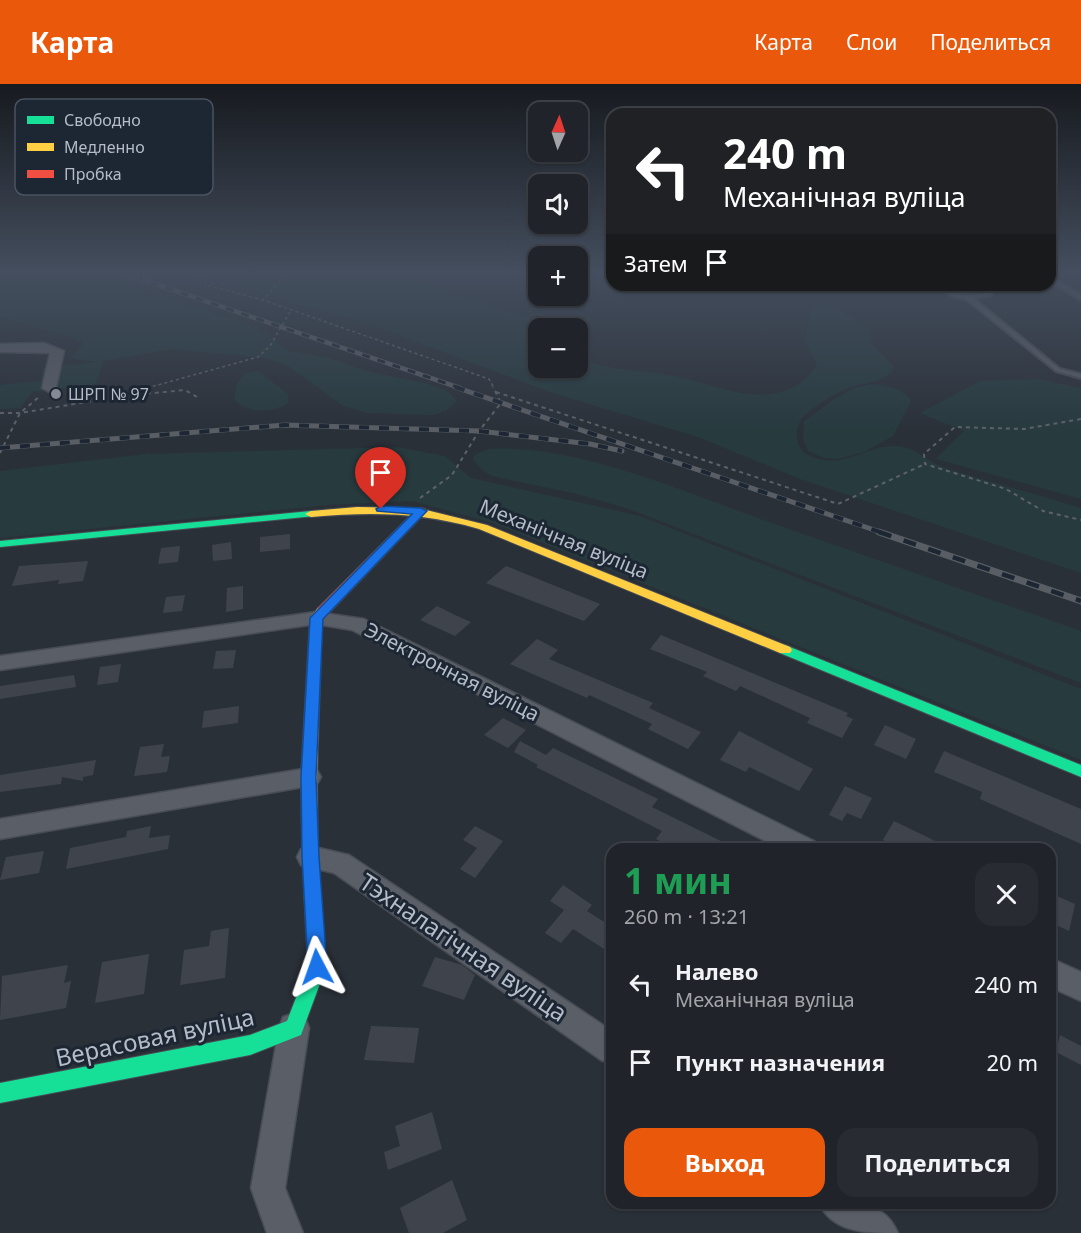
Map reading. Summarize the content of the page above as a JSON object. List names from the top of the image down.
{
  "streets": {
    "street": [
      "Механічная вуліца",
      "Электронная вуліца",
      "Тэхналагічная вуліца",
      "Верасовая вуліца"
    ]
  },
  "places": ["ШРП № 97"],
  "legend": ["Свободно", "Медленно", "Пробка"],
  "north": "top",
  "page": {
    "header": "Карта",
    "nav": ["Карта", "Слои", "Поделиться"],
    "map_buttons": ["+", "−"],
    "turn": ["240 m", "Механічная вуліца"],
    "then": "Затем",
    "heading": ["1 мин", "260 m · 13:21"],
    "list": [
      {
        "name": "Налево",
        "note": "Механічная вуліца",
        "value": "240 m"
      },
      {
        "name": "Пункт назначения",
        "value": "20 m"
      }
    ],
    "buttons": ["Выход", "Поделиться"]
  }
}
